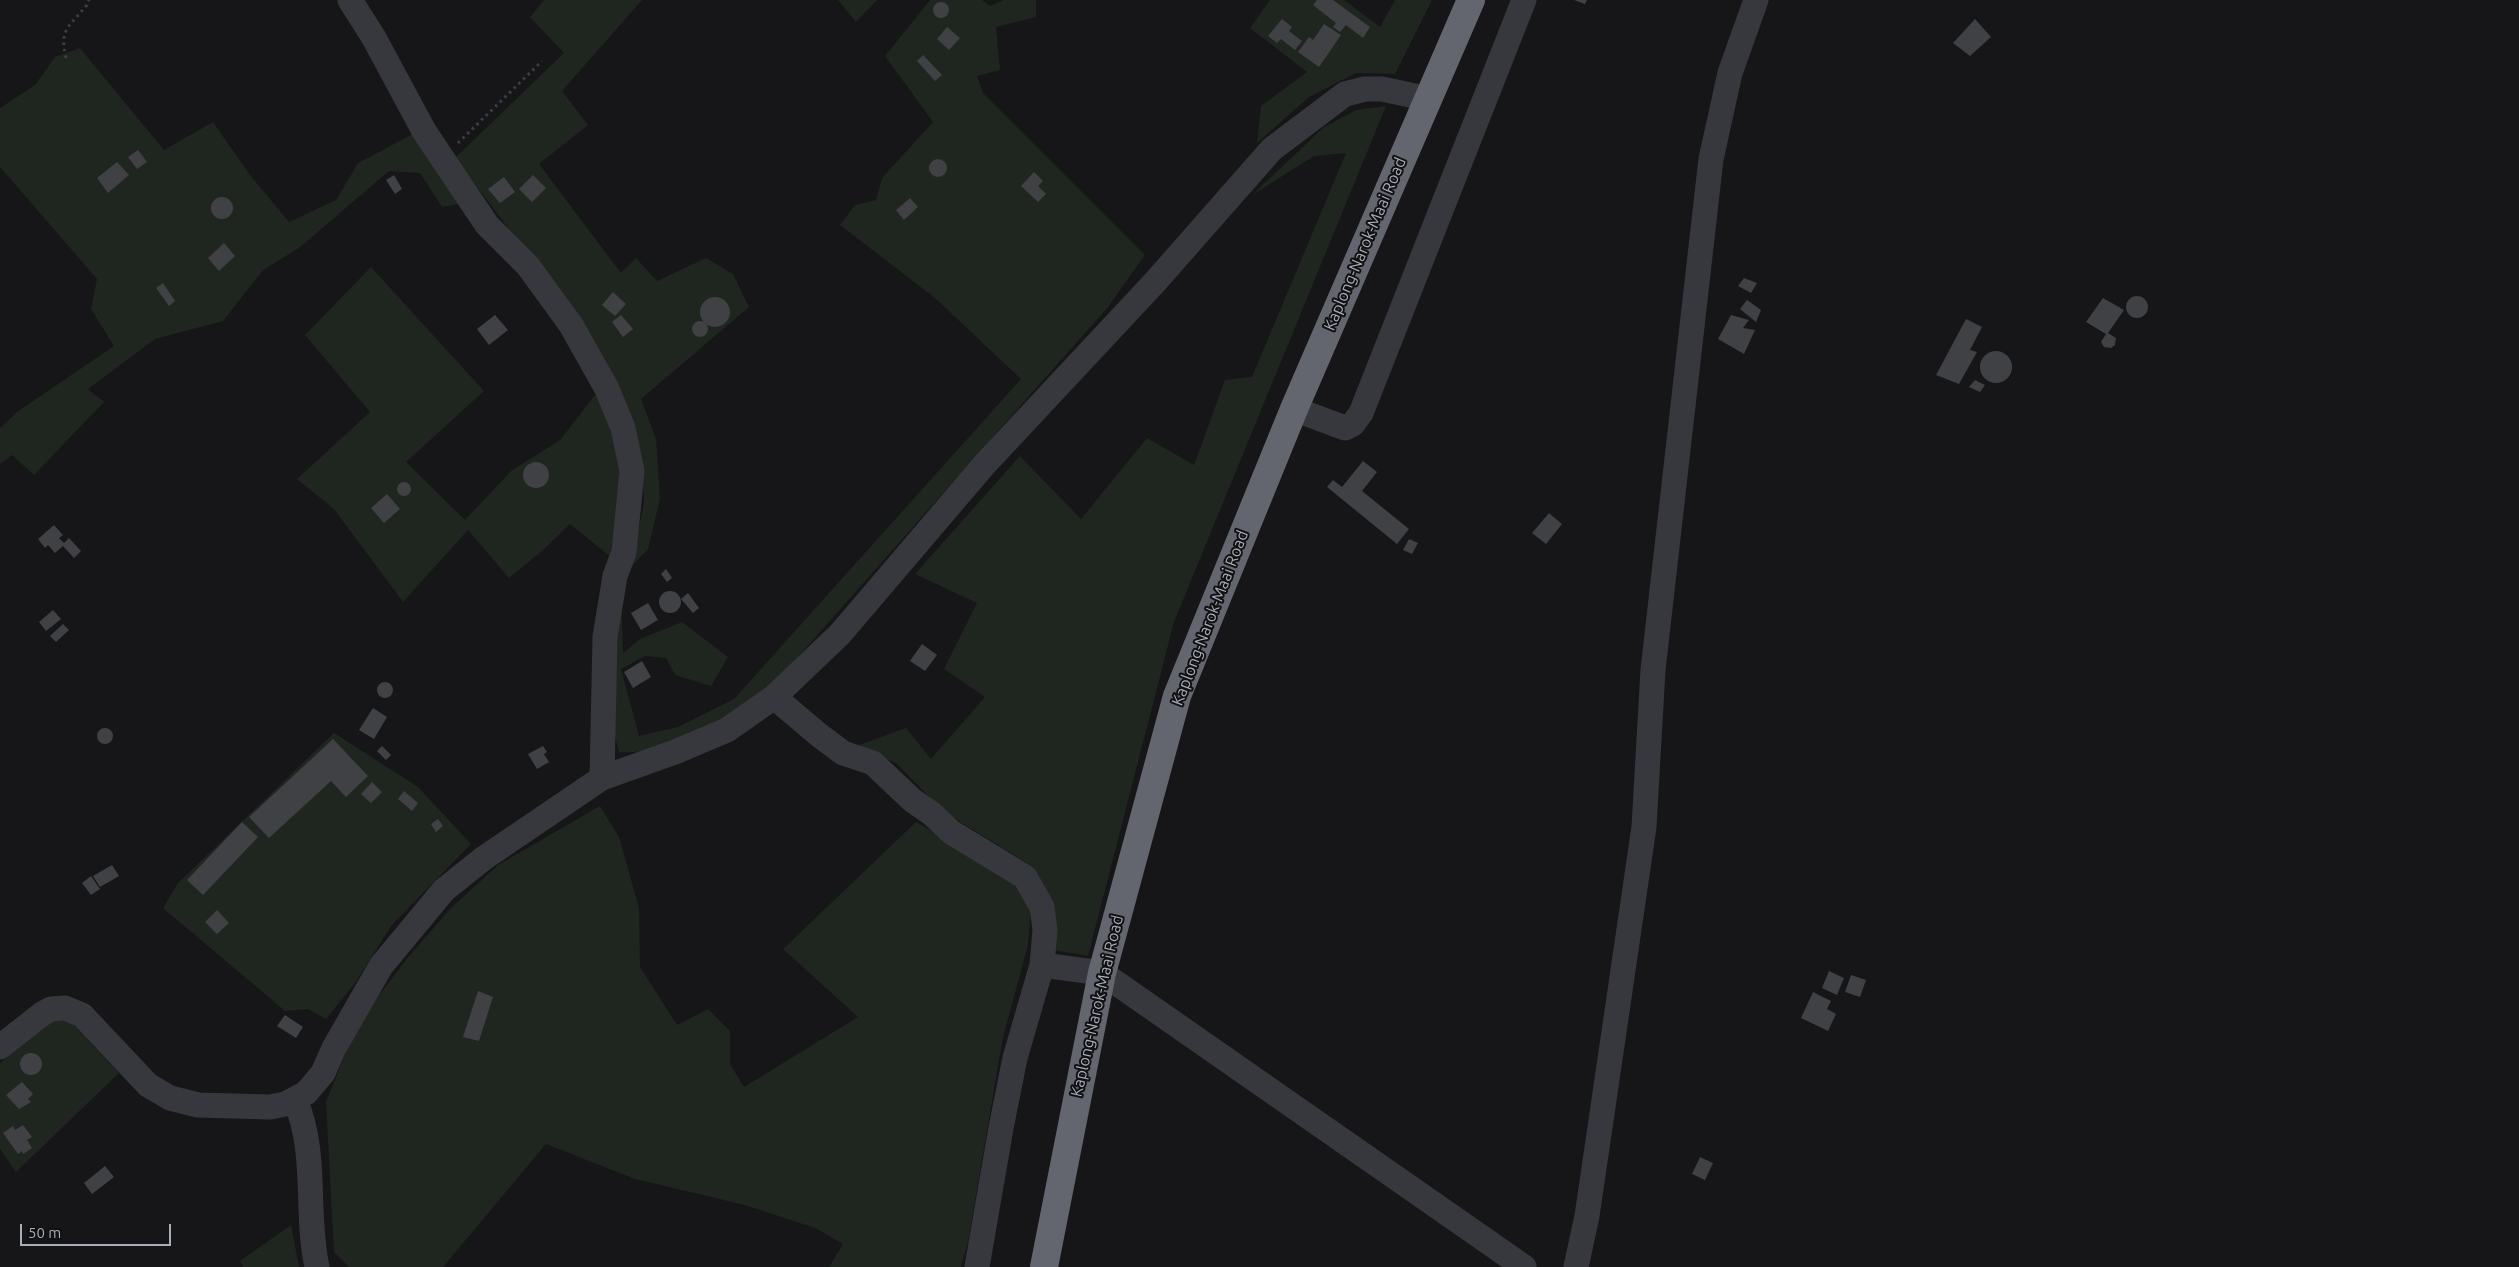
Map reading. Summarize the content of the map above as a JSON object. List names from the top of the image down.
{
  "streets": {
    "highway": ["Kaplong-Narok-Maai Road"]
  },
  "scale_bar": "50 m"
}
